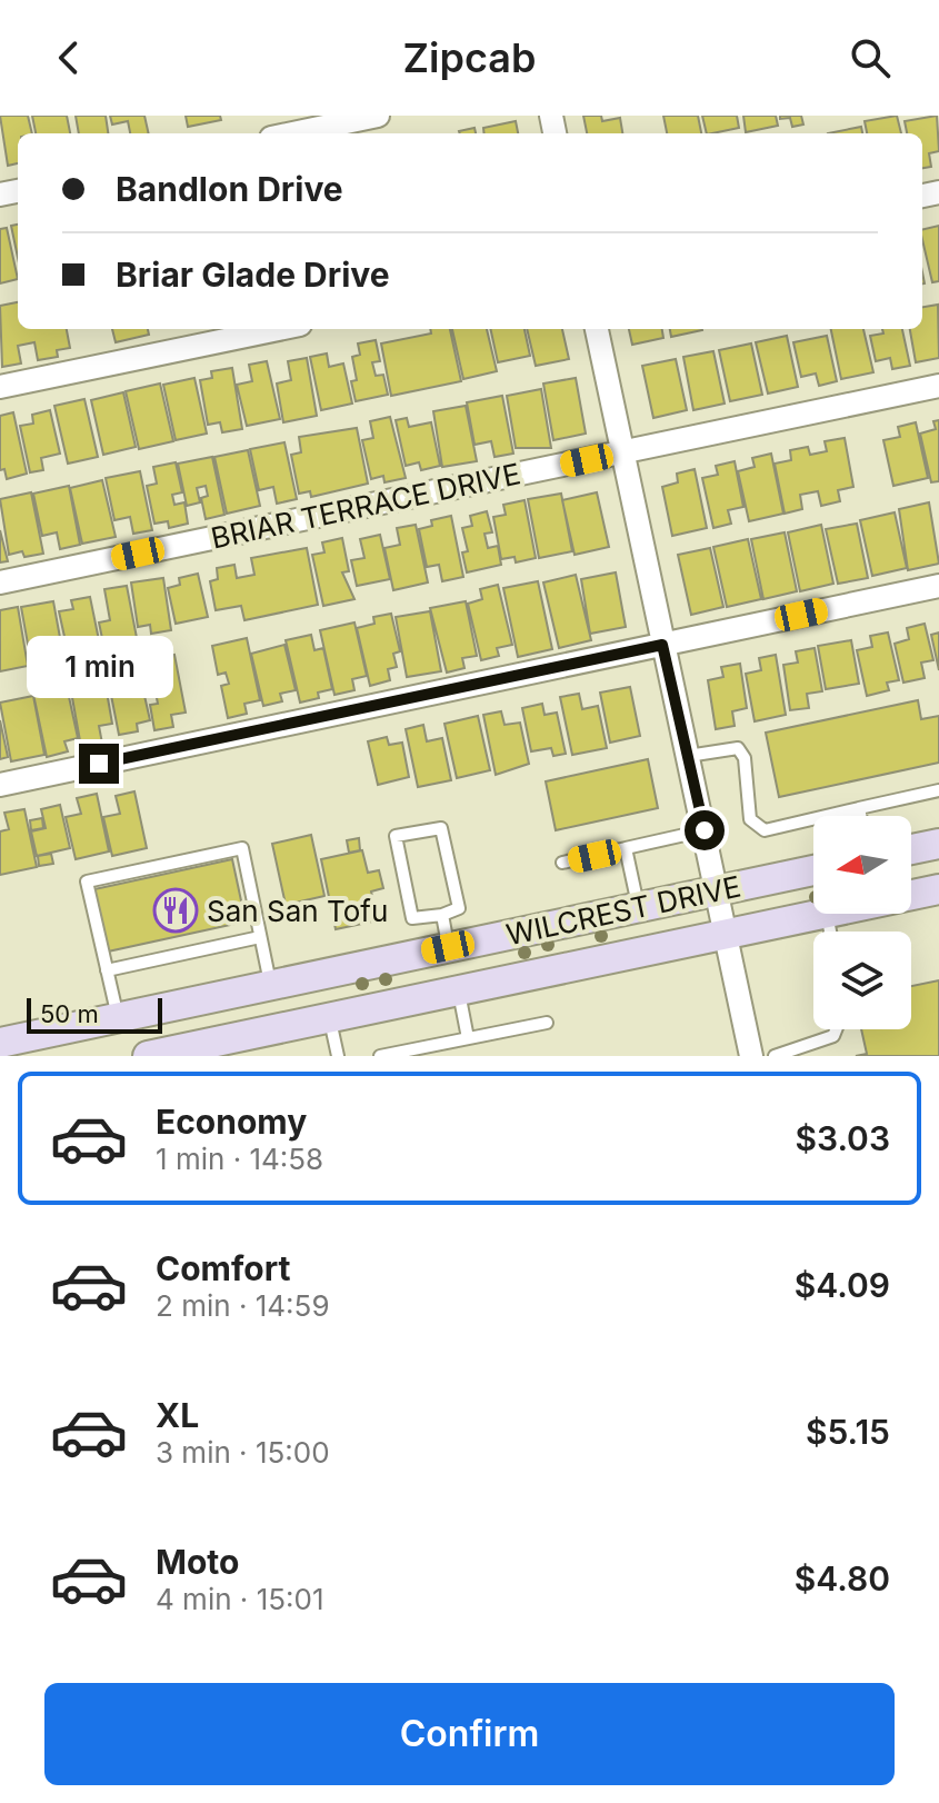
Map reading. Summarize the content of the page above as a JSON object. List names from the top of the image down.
{
  "streets": {
    "main road": ["WILCREST DRIVE"],
    "street": ["BRIAR TERRACE DRIVE"]
  },
  "places": {
    "restaurant": ["San San Tofu"]
  },
  "scale_bar": "50 m",
  "north": "left",
  "page": {
    "header": "Zipcab",
    "banner": ["Bandlon Drive", "Briar Glade Drive"],
    "bubble": "1 min",
    "scale": "50 m",
    "list": [
      {
        "name": "Economy",
        "note": "1 min · 14:58",
        "value": "$3.03"
      },
      {
        "name": "Comfort",
        "note": "2 min · 14:59",
        "value": "$4.09"
      },
      {
        "name": "XL",
        "note": "3 min · 15:00",
        "value": "$5.15"
      },
      {
        "name": "Moto",
        "note": "4 min · 15:01",
        "value": "$4.80"
      }
    ],
    "buttons": "Confirm"
  }
}
